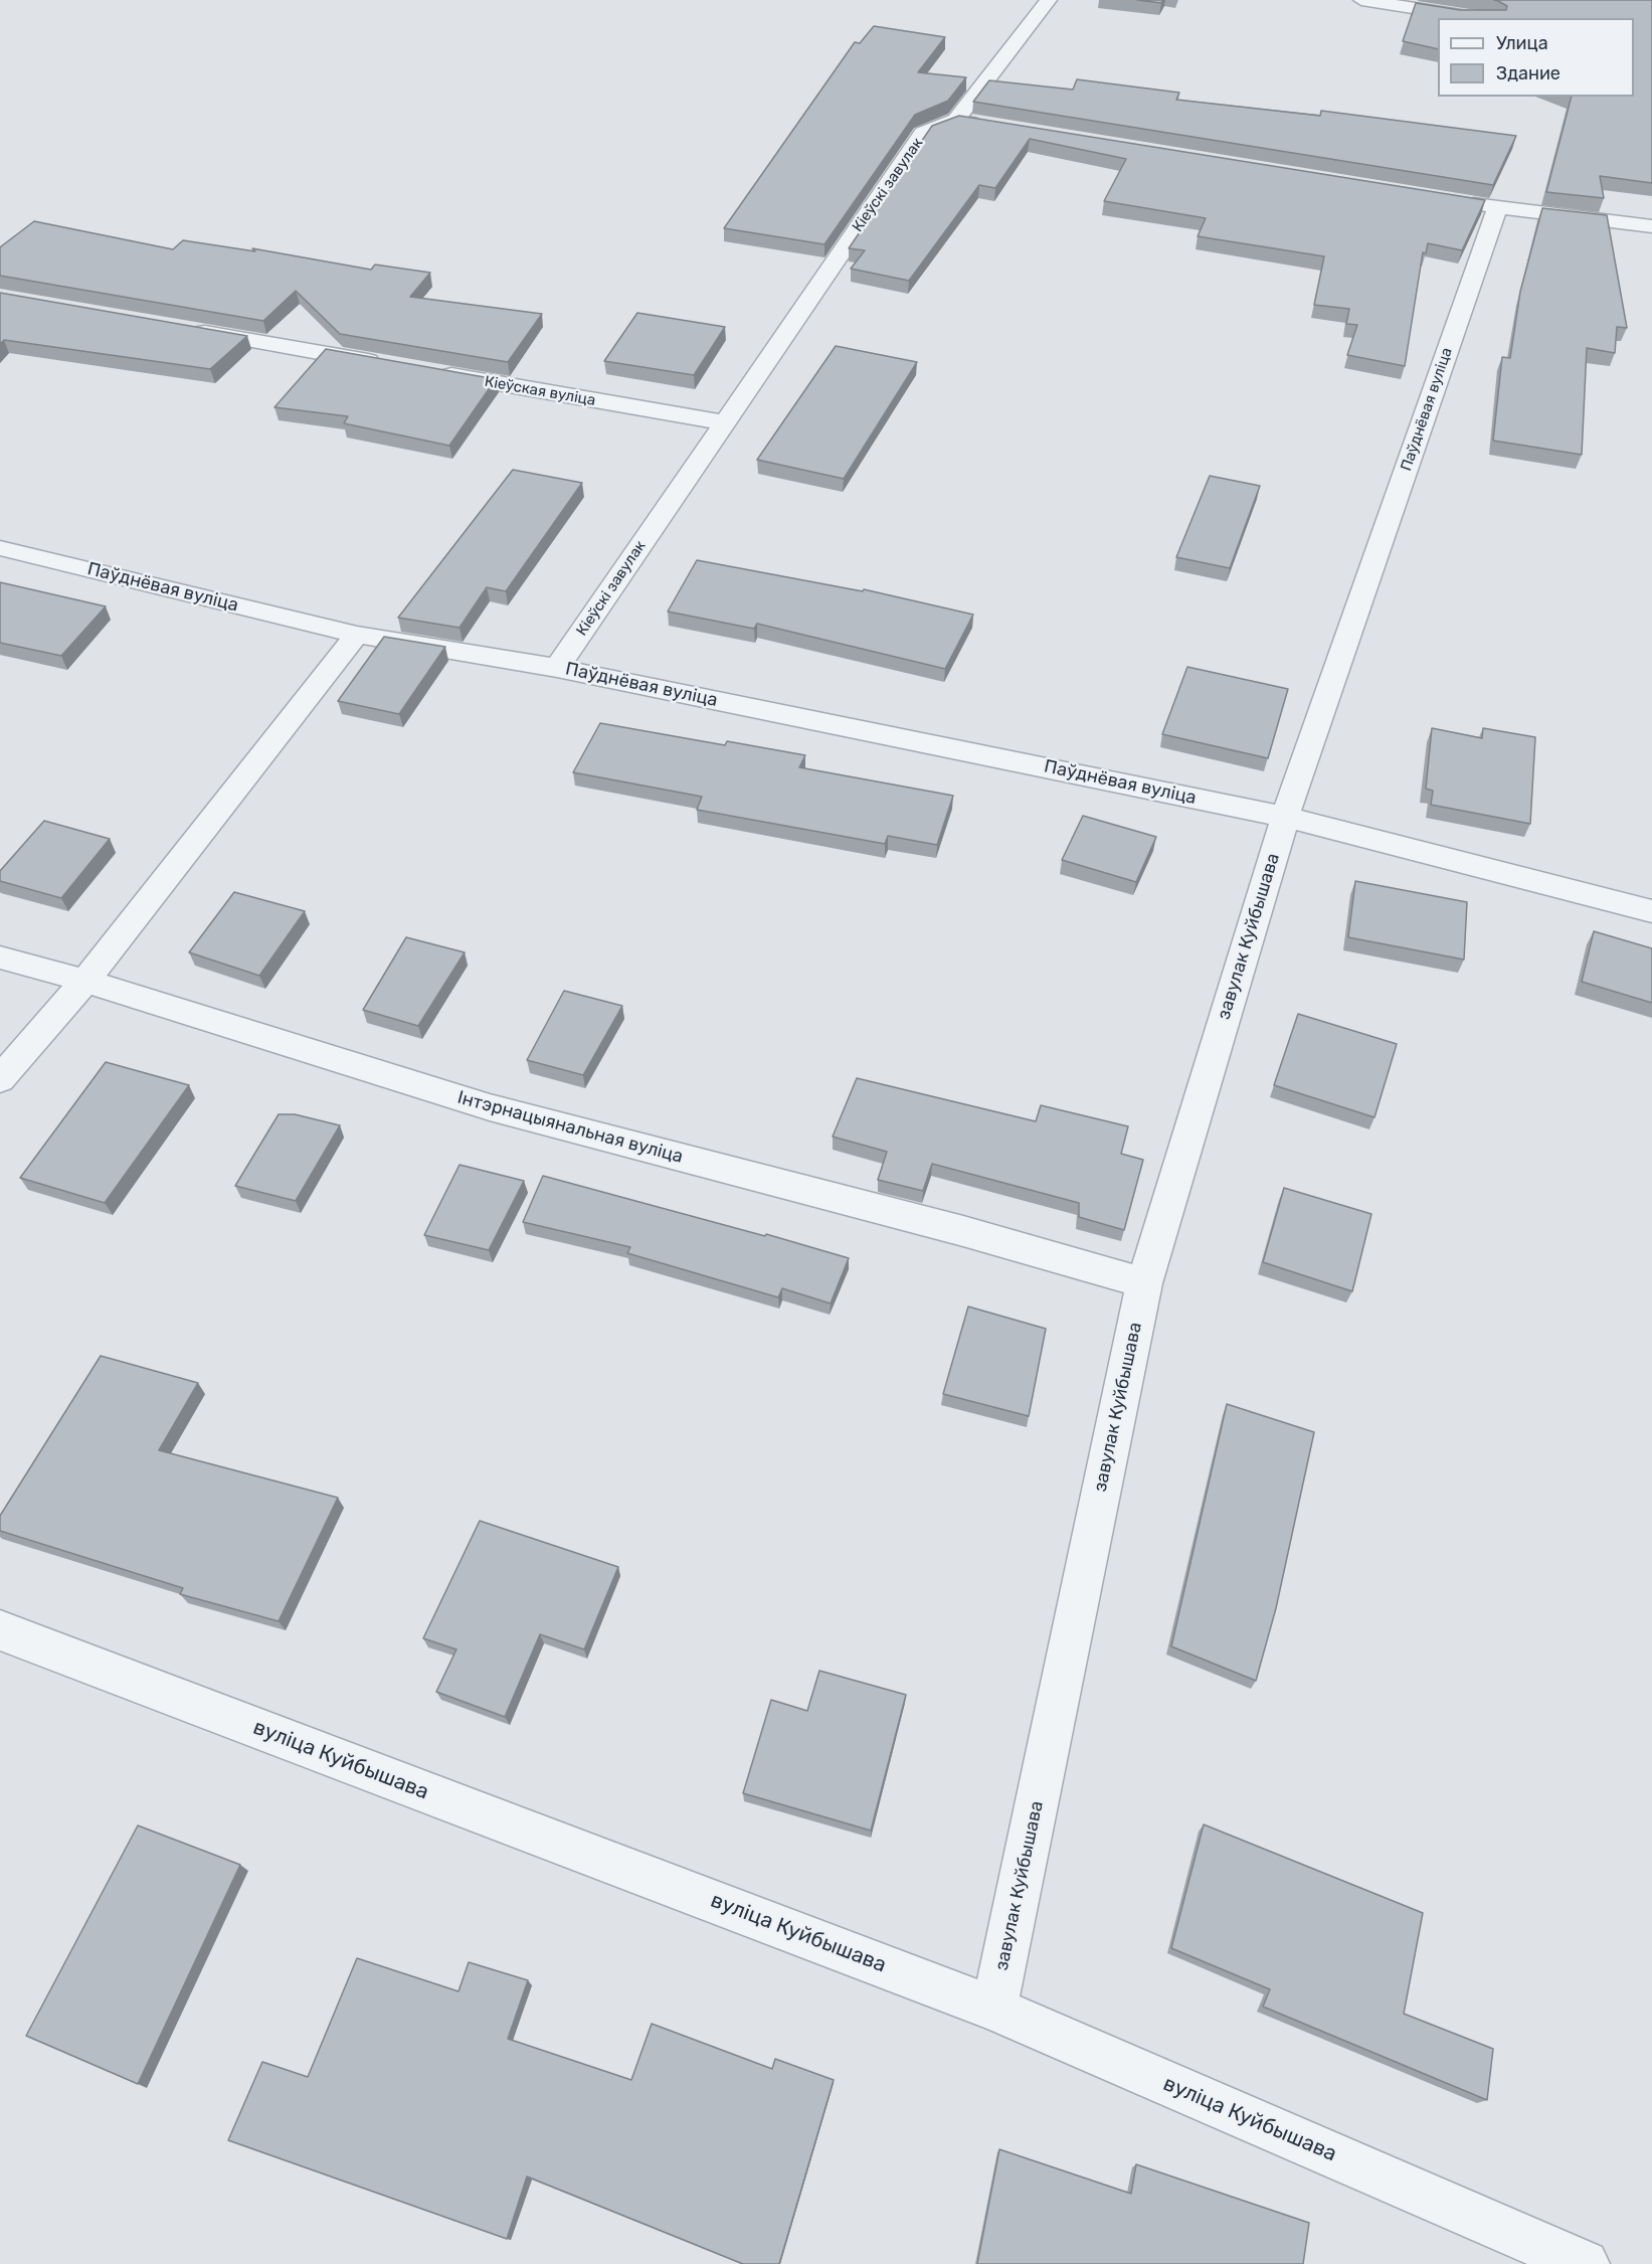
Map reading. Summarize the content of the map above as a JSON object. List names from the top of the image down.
{
  "streets": {
    "street": [
      "Кіеўскі завулак",
      "Кіеўская вуліца",
      "Паўднёвая вуліца",
      "завулак Куйбышава",
      "Інтэрнацыянальная вуліца",
      "вуліца Куйбышава"
    ]
  },
  "crossings": [
    ["Кіеўскі завулак", "Кіеўская вуліца"],
    ["Кіеўскі завулак", "Паўднёвая вуліца"],
    ["Паўднёвая вуліца", "завулак Куйбышава"],
    ["завулак Куйбышава", "Інтэрнацыянальная вуліца"],
    ["завулак Куйбышава", "вуліца Куйбышава"]
  ],
  "legend": ["Улица", "Здание"]
}
